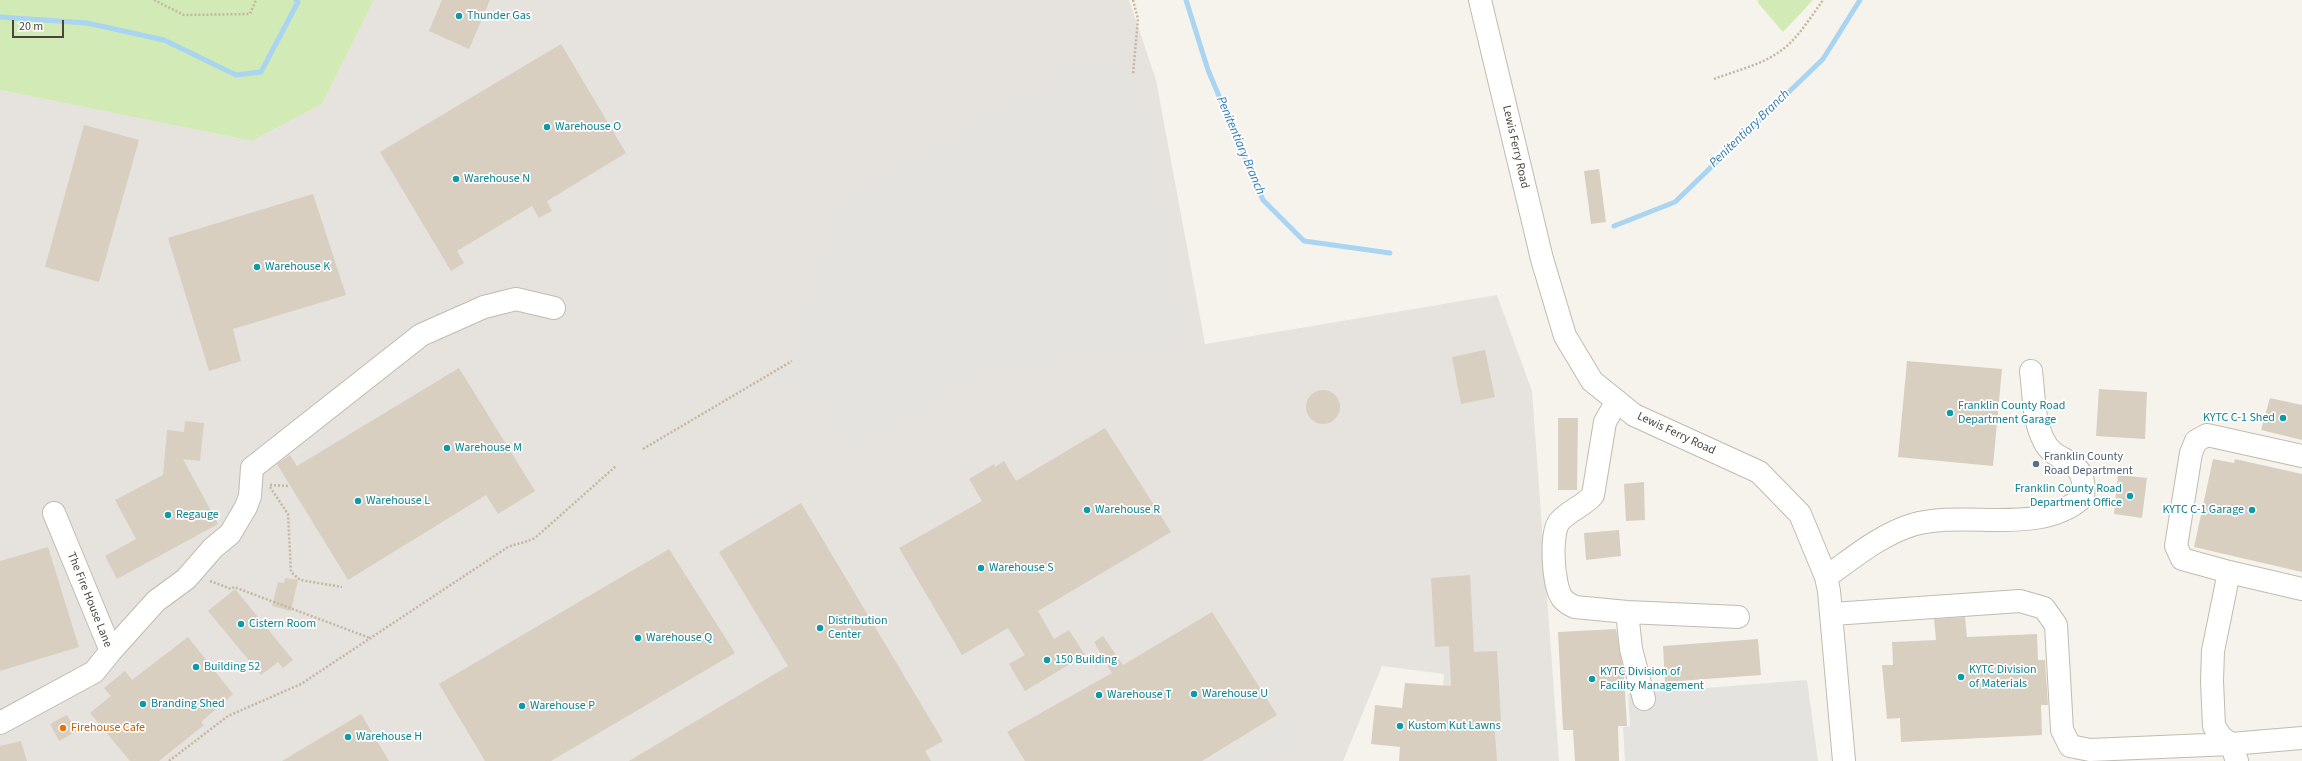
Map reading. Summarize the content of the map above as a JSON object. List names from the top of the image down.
{
  "streets": {
    "street": ["Lewis Ferry Road", "The Fire House Lane"]
  },
  "water": ["Penitentiary Branch"],
  "places": [
    "Thunder Gas",
    "Warehouse O",
    "Warehouse N",
    "Warehouse K",
    "Franklin County Road Department Garage",
    "KYTC C-1 Shed",
    "Warehouse M",
    "Franklin County Road Department",
    "Franklin County Road Department Office",
    "Warehouse L",
    "Warehouse R",
    "KYTC C-1 Garage",
    "Regauge",
    "Warehouse S",
    "Cistern Room",
    "Distribution Center",
    "Warehouse Q",
    "150 Building",
    "Building 52",
    "KYTC Division of Materials",
    "KYTC Division of Facility Management",
    "Warehouse U",
    "Warehouse T",
    "Branding Shed",
    "Warehouse P",
    "Kustom Kut Lawns",
    "Firehouse Cafe",
    "Warehouse H"
  ],
  "scale_bar": "20 m"
}
